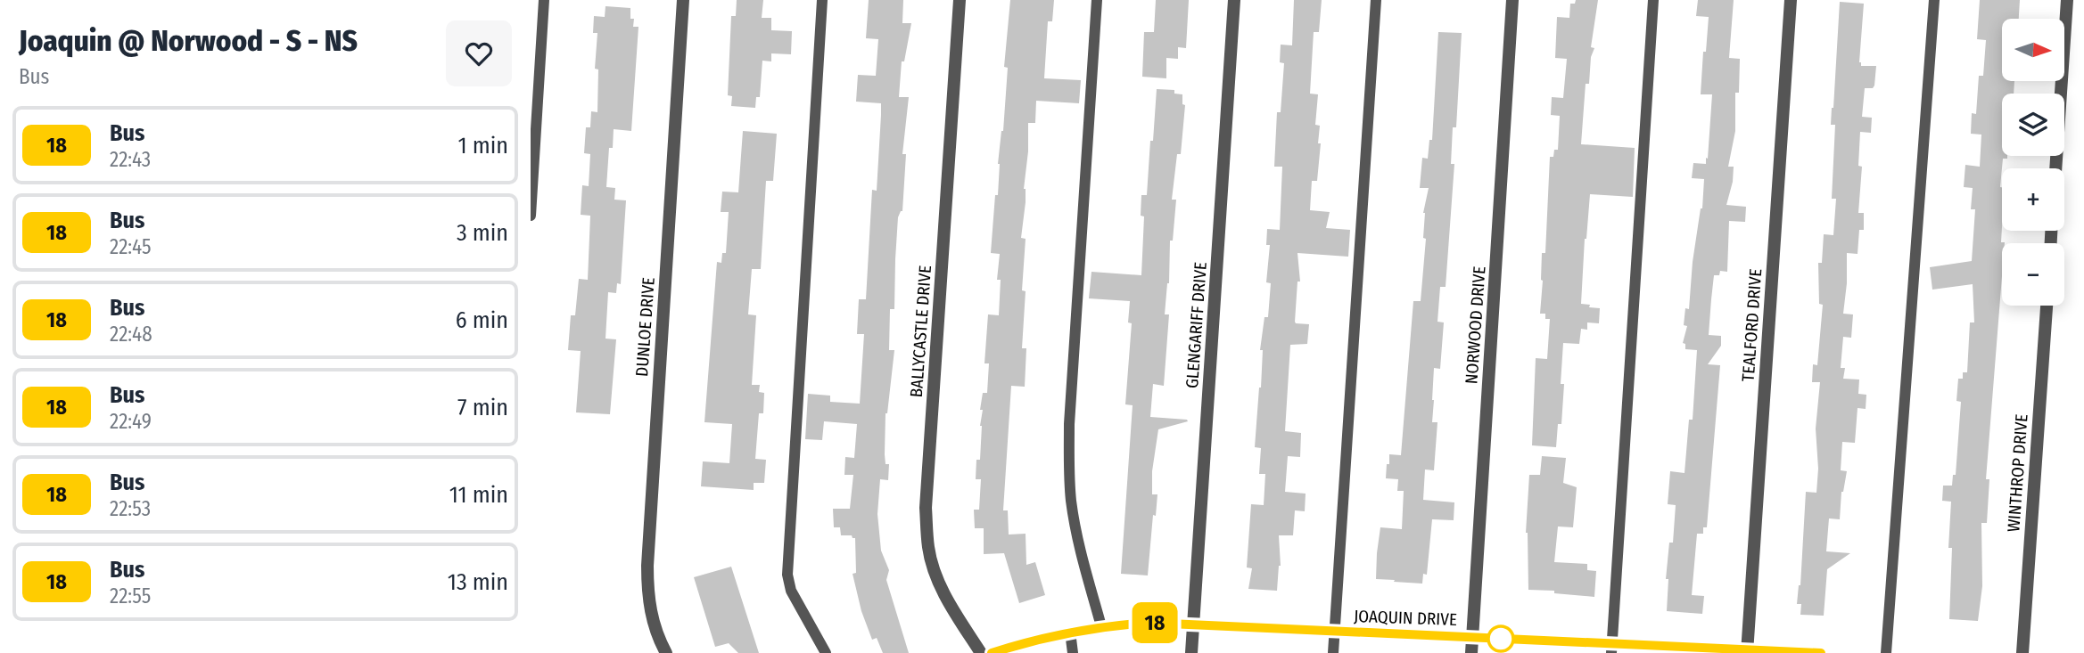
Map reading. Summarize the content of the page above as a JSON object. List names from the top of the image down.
{
  "streets": {
    "street": [
      "GLENGARIFF DRIVE",
      "NORWOOD DRIVE",
      "TEALFORD DRIVE",
      "DUNLOE DRIVE",
      "BALLYCASTLE DRIVE",
      "WINTHROP DRIVE",
      "JOAQUIN DRIVE"
    ]
  },
  "crossings": [
    ["GLENGARIFF DRIVE", "JOAQUIN DRIVE"],
    ["NORWOOD DRIVE", "JOAQUIN DRIVE"],
    ["TEALFORD DRIVE", "JOAQUIN DRIVE"]
  ],
  "lines": ["bus line 18"],
  "north": "right",
  "page": {
    "heading": ["Joaquin @ Norwood - S - NS", "Bus"],
    "on_map": "18",
    "map_buttons": ["+", "−"],
    "list": [
      {
        "mark": "18",
        "name": "Bus",
        "note": "22:43",
        "value": "1 min"
      },
      {
        "mark": "18",
        "name": "Bus",
        "note": "22:45",
        "value": "3 min"
      },
      {
        "mark": "18",
        "name": "Bus",
        "note": "22:48",
        "value": "6 min"
      },
      {
        "mark": "18",
        "name": "Bus",
        "note": "22:49",
        "value": "7 min"
      },
      {
        "mark": "18",
        "name": "Bus",
        "note": "22:53",
        "value": "11 min"
      },
      {
        "mark": "18",
        "name": "Bus",
        "note": "22:55",
        "value": "13 min"
      }
    ]
  }
}
